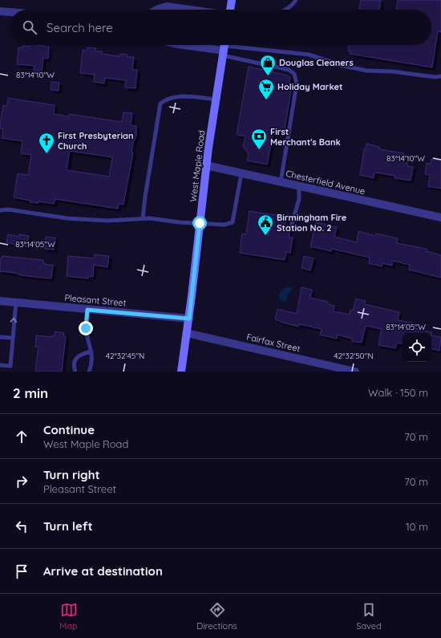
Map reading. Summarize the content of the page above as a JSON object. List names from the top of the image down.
{
  "streets": {
    "main road": ["West Maple Road"],
    "street": ["Chesterfield Avenue", "Pleasant Street", "Fairfax Street"]
  },
  "crossings": [
    ["West Maple Road", "Chesterfield Avenue"],
    ["West Maple Road", "Pleasant Street"],
    ["West Maple Road", "Fairfax Street"]
  ],
  "places": {
    "shop": ["Douglas Cleaners"],
    "supermarket": ["Holiday Market"],
    "bank": ["First Merchant's Bank"],
    "church": ["First Presbyterian Church"],
    "public building": ["Birmingham Fire Station No. 2"]
  },
  "page": {
    "search": "Search here",
    "heading": ["2 min", "Walk · 150 m"],
    "list": [
      ["Continue", "West Maple Road", "70 m"],
      ["Turn right", "Pleasant Street", "70 m"],
      ["Turn left", "10 m"],
      "Arrive at destination"
    ],
    "nav": ["Map", "Directions", "Saved"]
  },
  "coordinates": [
    "83°14'10\"W",
    "83°14'05\"W",
    "42°32'45\"N",
    "42°32'50\"N"
  ]
}
